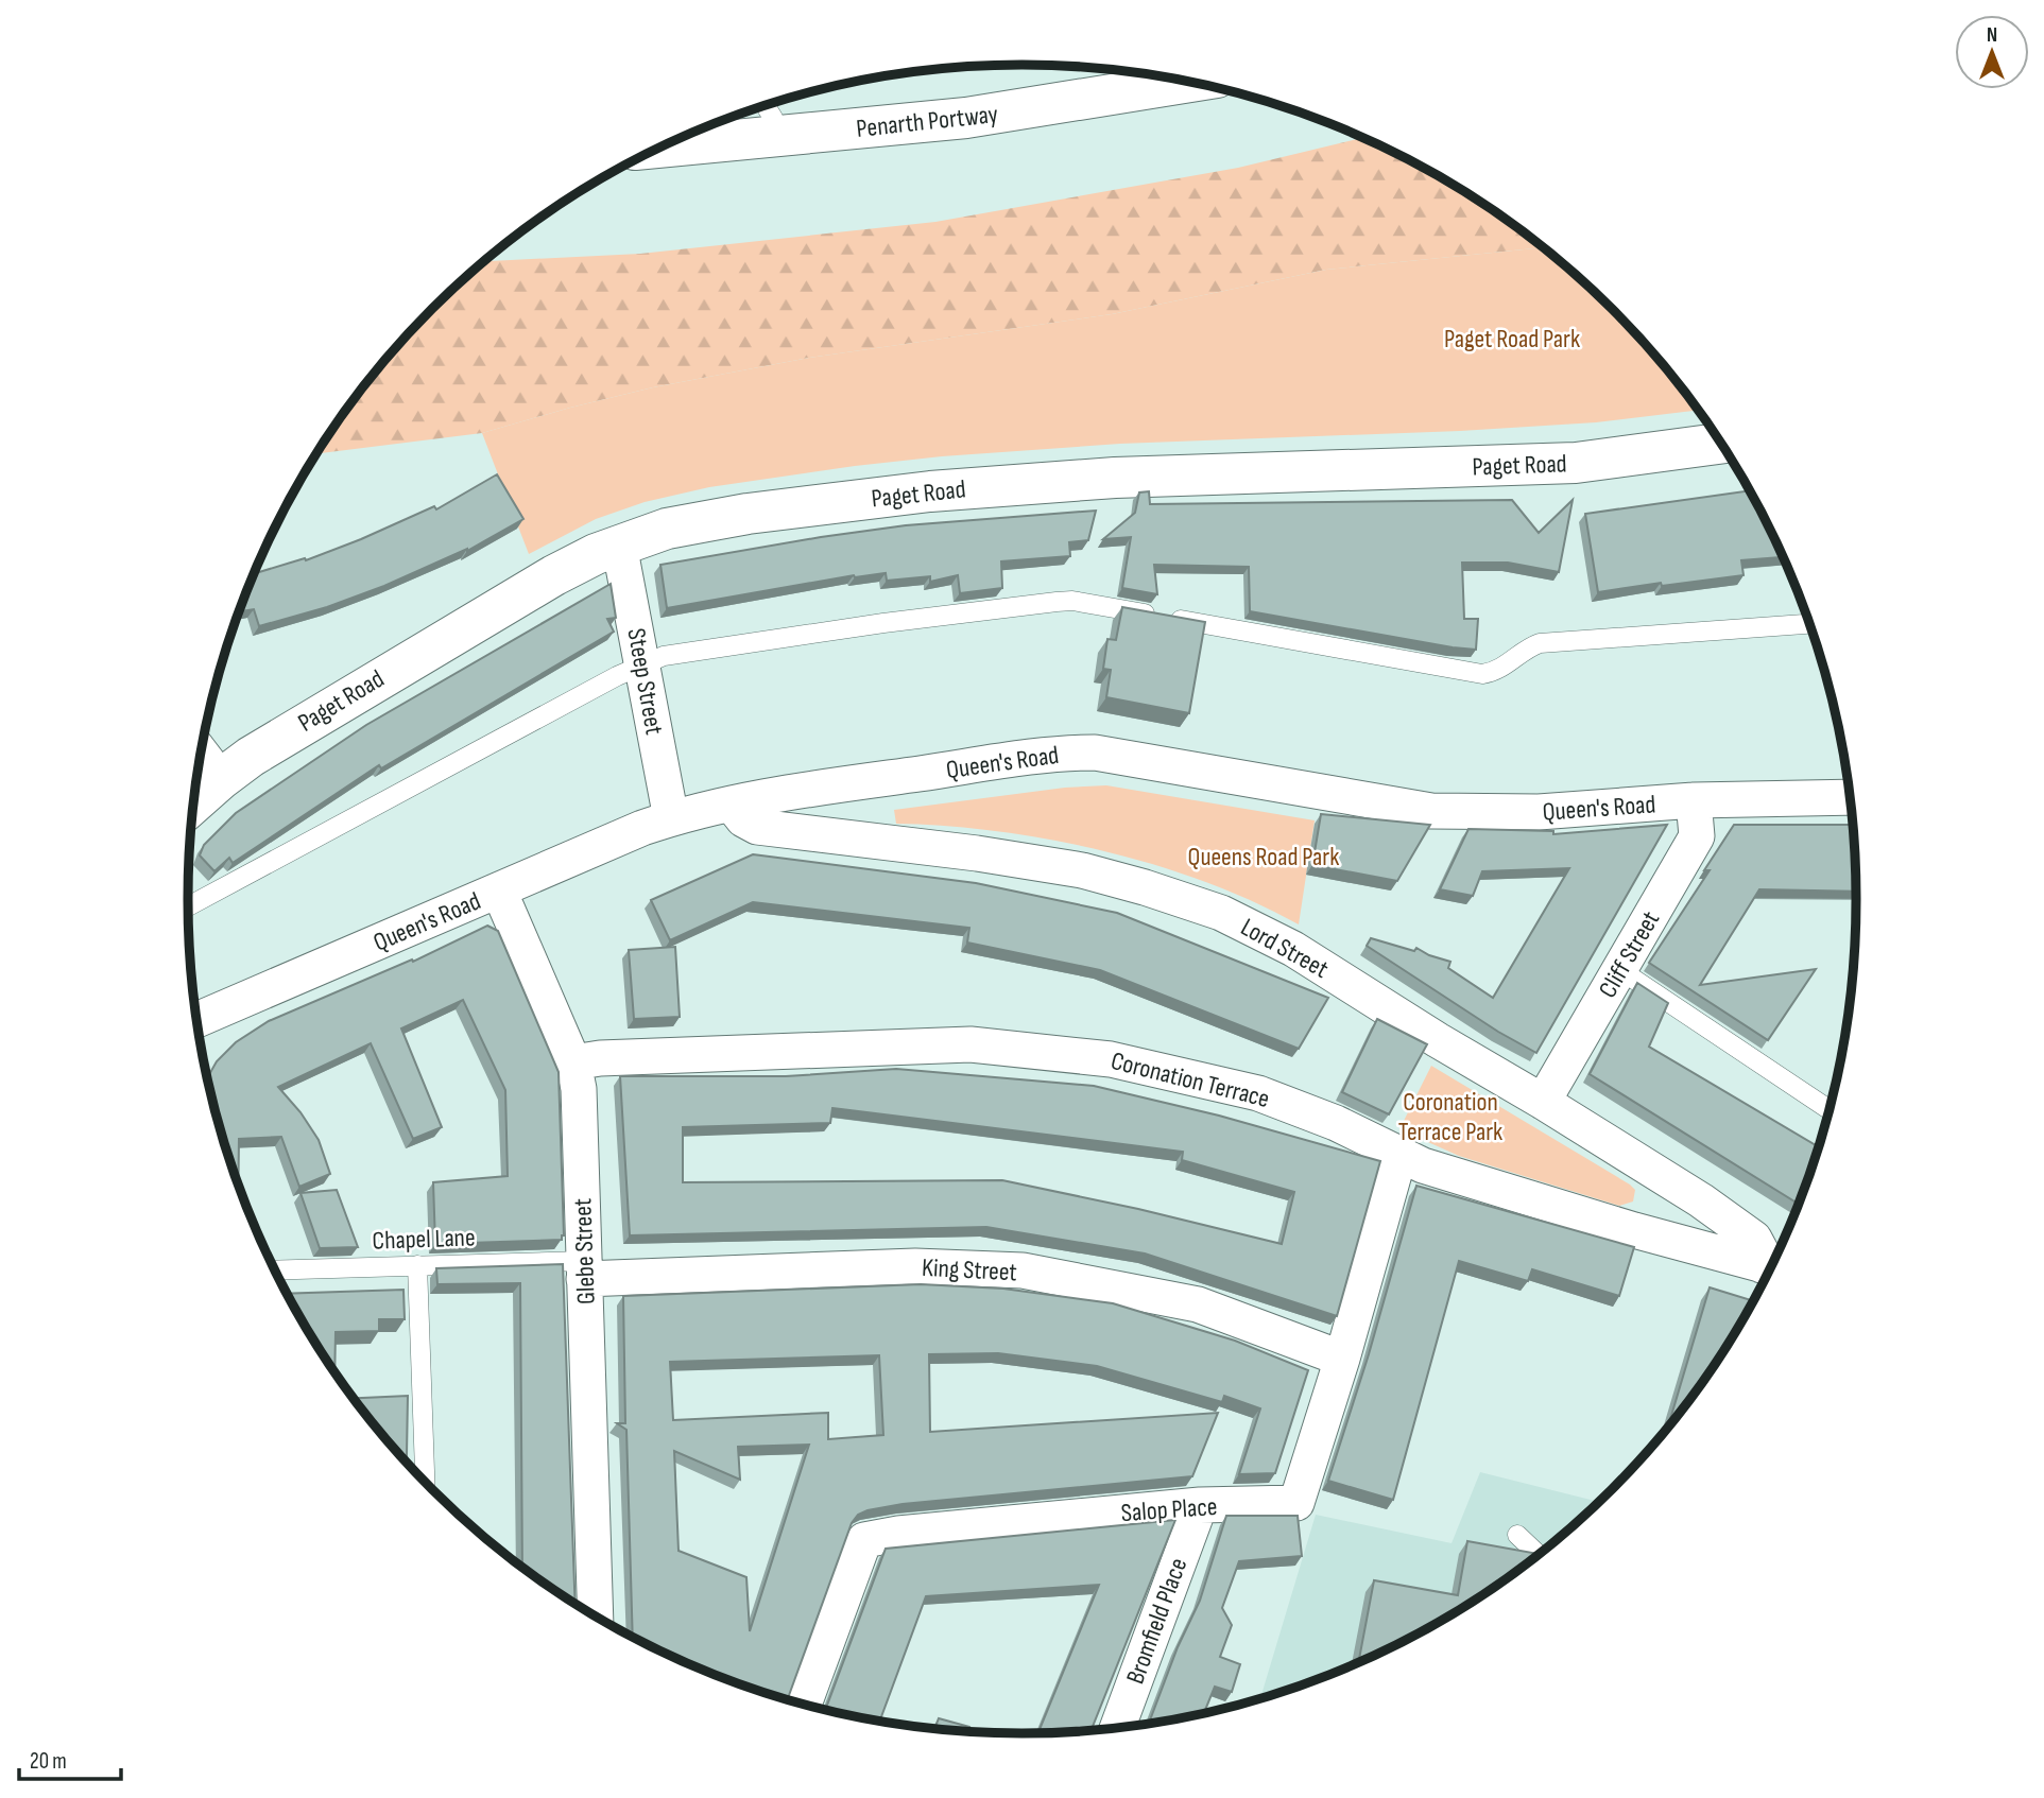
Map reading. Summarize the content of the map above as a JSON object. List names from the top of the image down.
{
  "streets": {
    "street": [
      "Penarth Portway",
      "Paget Road",
      "Steep Street",
      "Queen's Road",
      "Lord Street",
      "Cliff Street",
      "Coronation Terrace",
      "Glebe Street",
      "King Street",
      "Salop Place",
      "Bromfield Place"
    ],
    "lane": ["Chapel Lane"]
  },
  "crossings": [
    ["Paget Road", "Steep Street"],
    ["Steep Street", "Queen's Road"],
    ["Queen's Road", "Lord Street"],
    ["Queen's Road", "Cliff Street"],
    ["Queen's Road", "Glebe Street"],
    ["Lord Street", "Cliff Street"],
    ["Lord Street", "Coronation Terrace"],
    ["Coronation Terrace", "Glebe Street"],
    ["Coronation Terrace", "Salop Place"],
    ["Chapel Lane", "Glebe Street"],
    ["Chapel Lane", "King Street"],
    ["Glebe Street", "King Street"],
    ["King Street", "Salop Place"],
    ["Salop Place", "Bromfield Place"]
  ],
  "parks": ["Paget Road Park", "Queens Road Park", "Coronation Terrace Park"],
  "scale_bar": "20 m",
  "north": "top"
}
